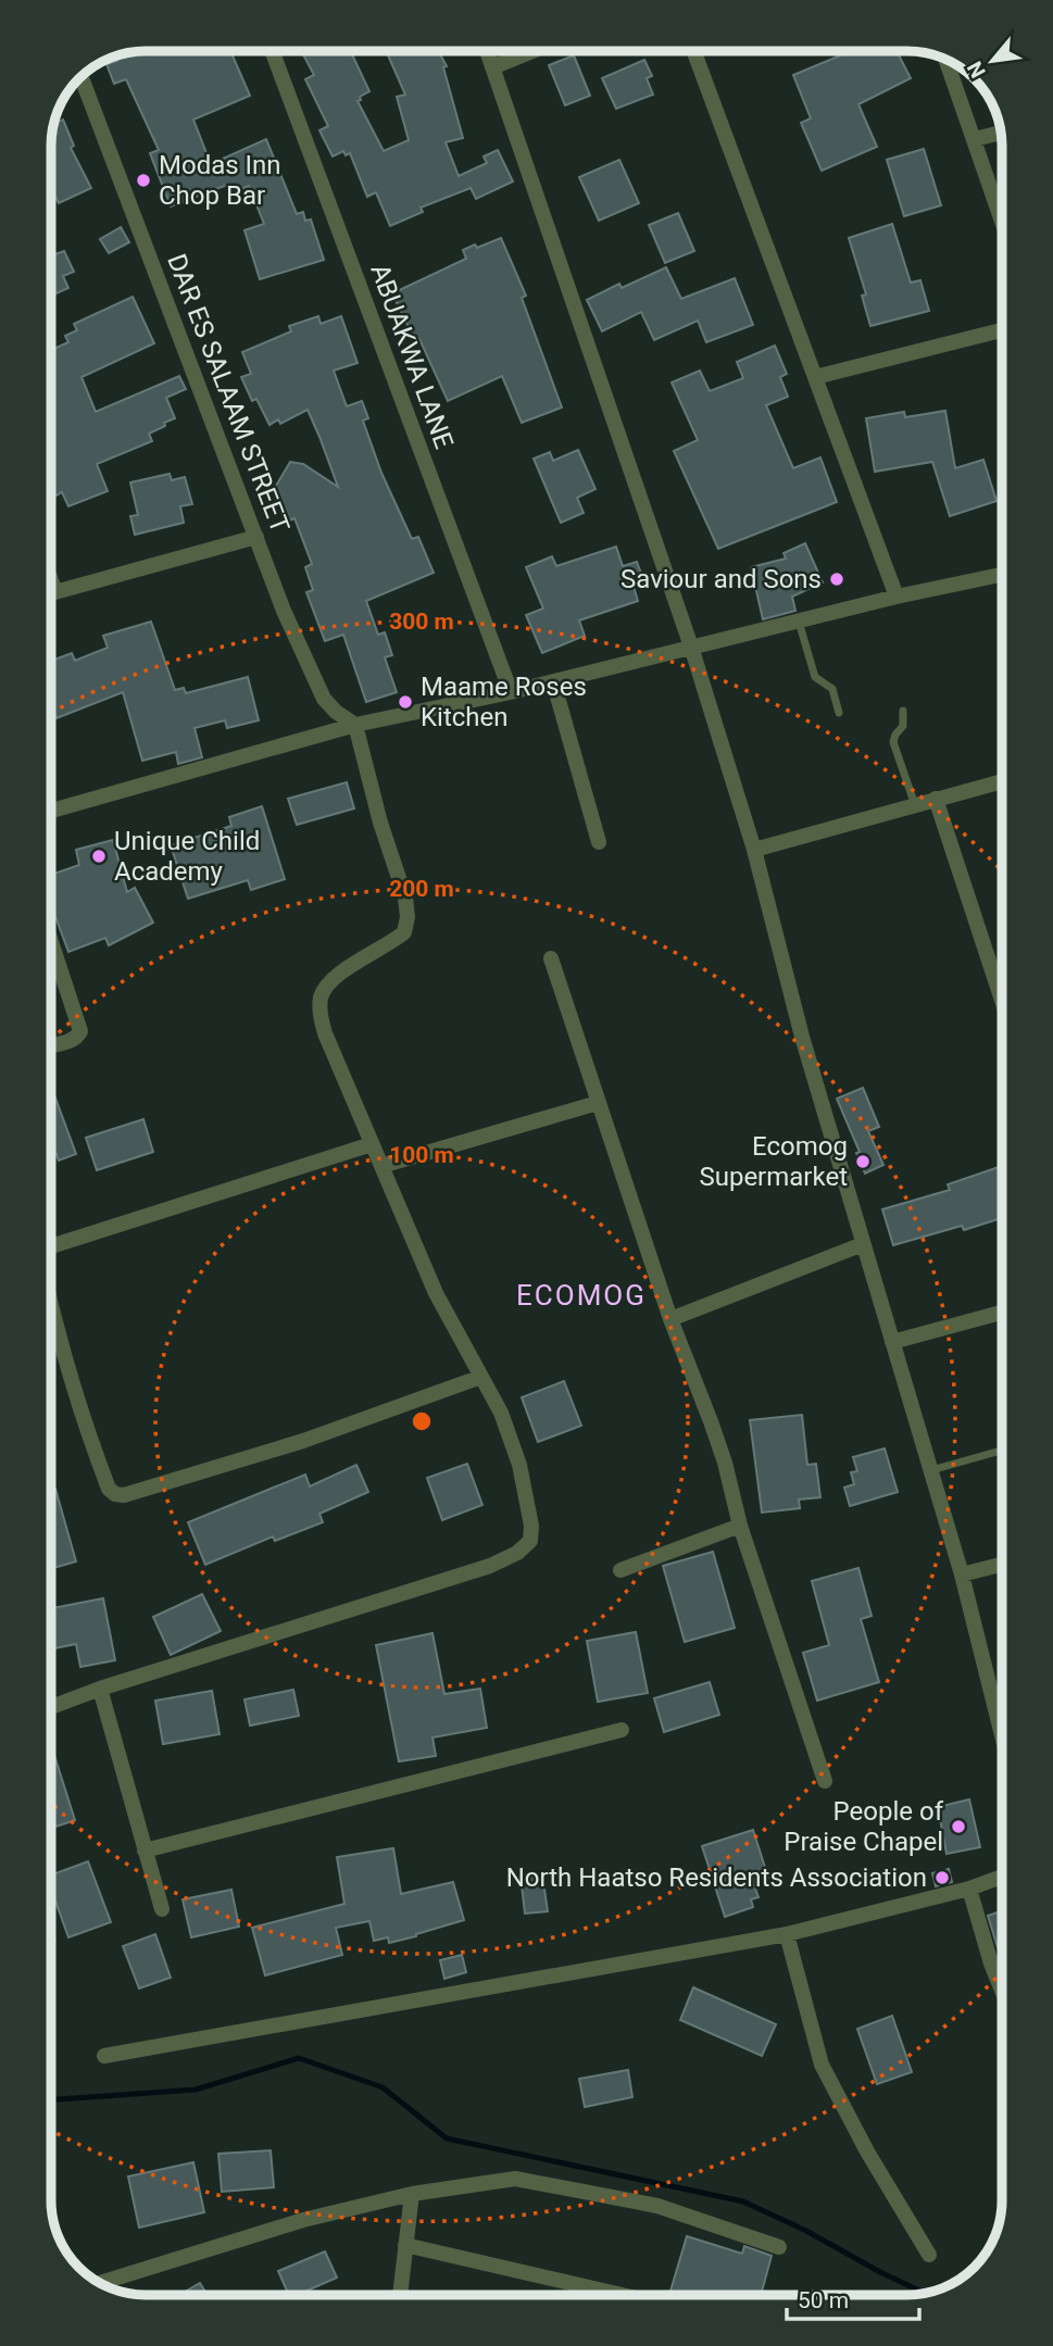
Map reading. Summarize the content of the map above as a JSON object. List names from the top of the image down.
{
  "streets": {
    "street": ["ABUAKWA LANE", "DAR ES SALAAM STREET"]
  },
  "districts": ["ECOMOG"],
  "places": [
    "Modas Inn Chop Bar",
    "Saviour and Sons",
    "Maame Roses Kitchen",
    "Unique Child Academy",
    "Ecomog Supermarket",
    "People of Praise Chapel",
    "North Haatso Residents Association"
  ],
  "scale_bar": "50 m",
  "north": "bottom left",
  "rings": ["300 m", "200 m", "100 m"]
}
